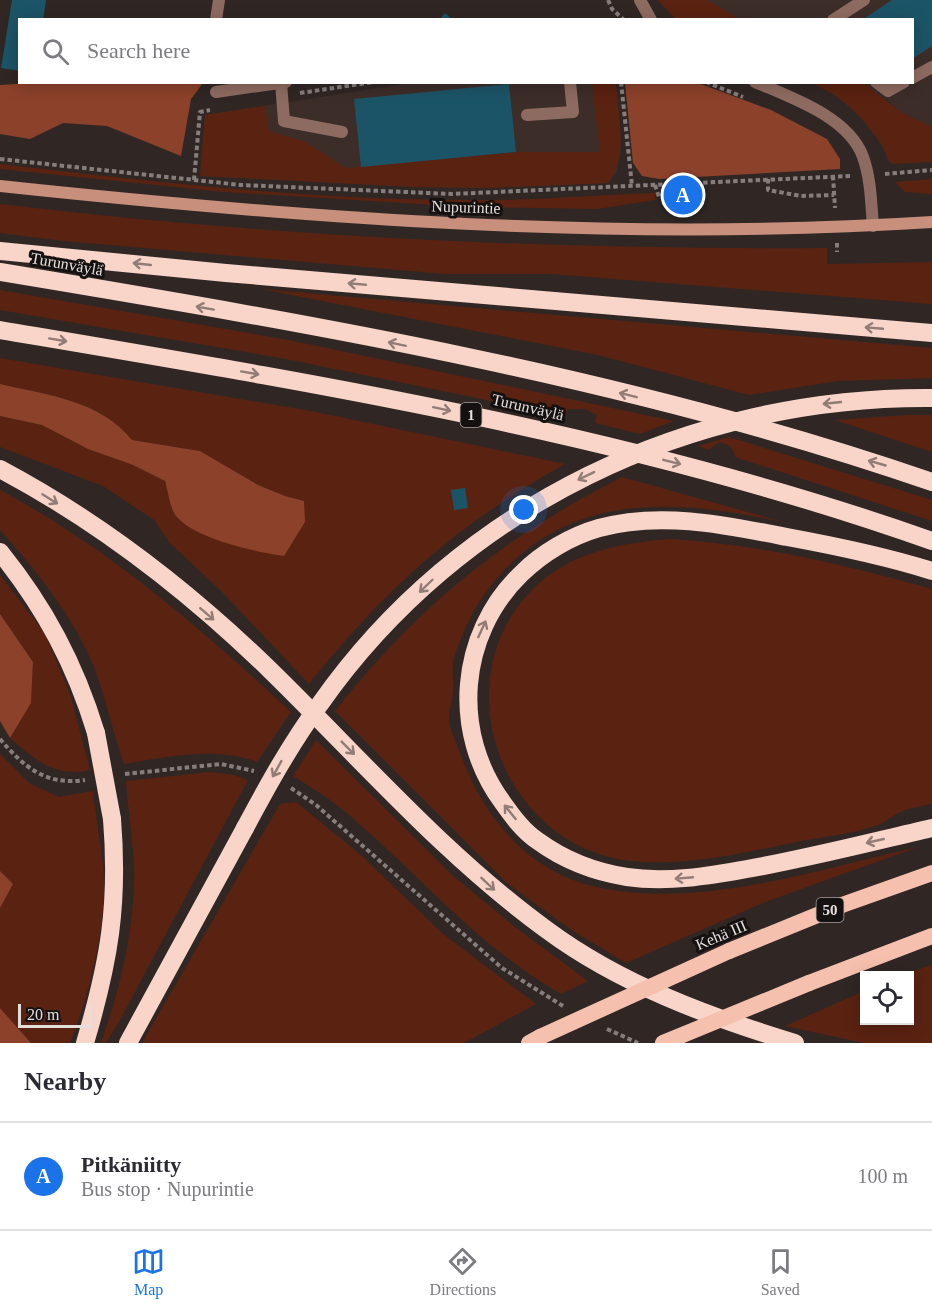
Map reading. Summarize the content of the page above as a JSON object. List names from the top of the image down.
{
  "streets": {
    "highway": [
      "Turunväylä",
      "1",
      "50",
      "Kehä III"
    ],
    "main road": ["Nupurintie"]
  },
  "scale_bar": "20 m",
  "page": {
    "search": "Search here",
    "pins": "A",
    "scale": "20 m",
    "heading": "Nearby",
    "list": [
      {
        "mark": "A",
        "name": "Pitkäniitty",
        "note": "Bus stop · Nupurintie",
        "value": "100 m"
      }
    ],
    "nav": ["Map", "Directions", "Saved"]
  }
}
